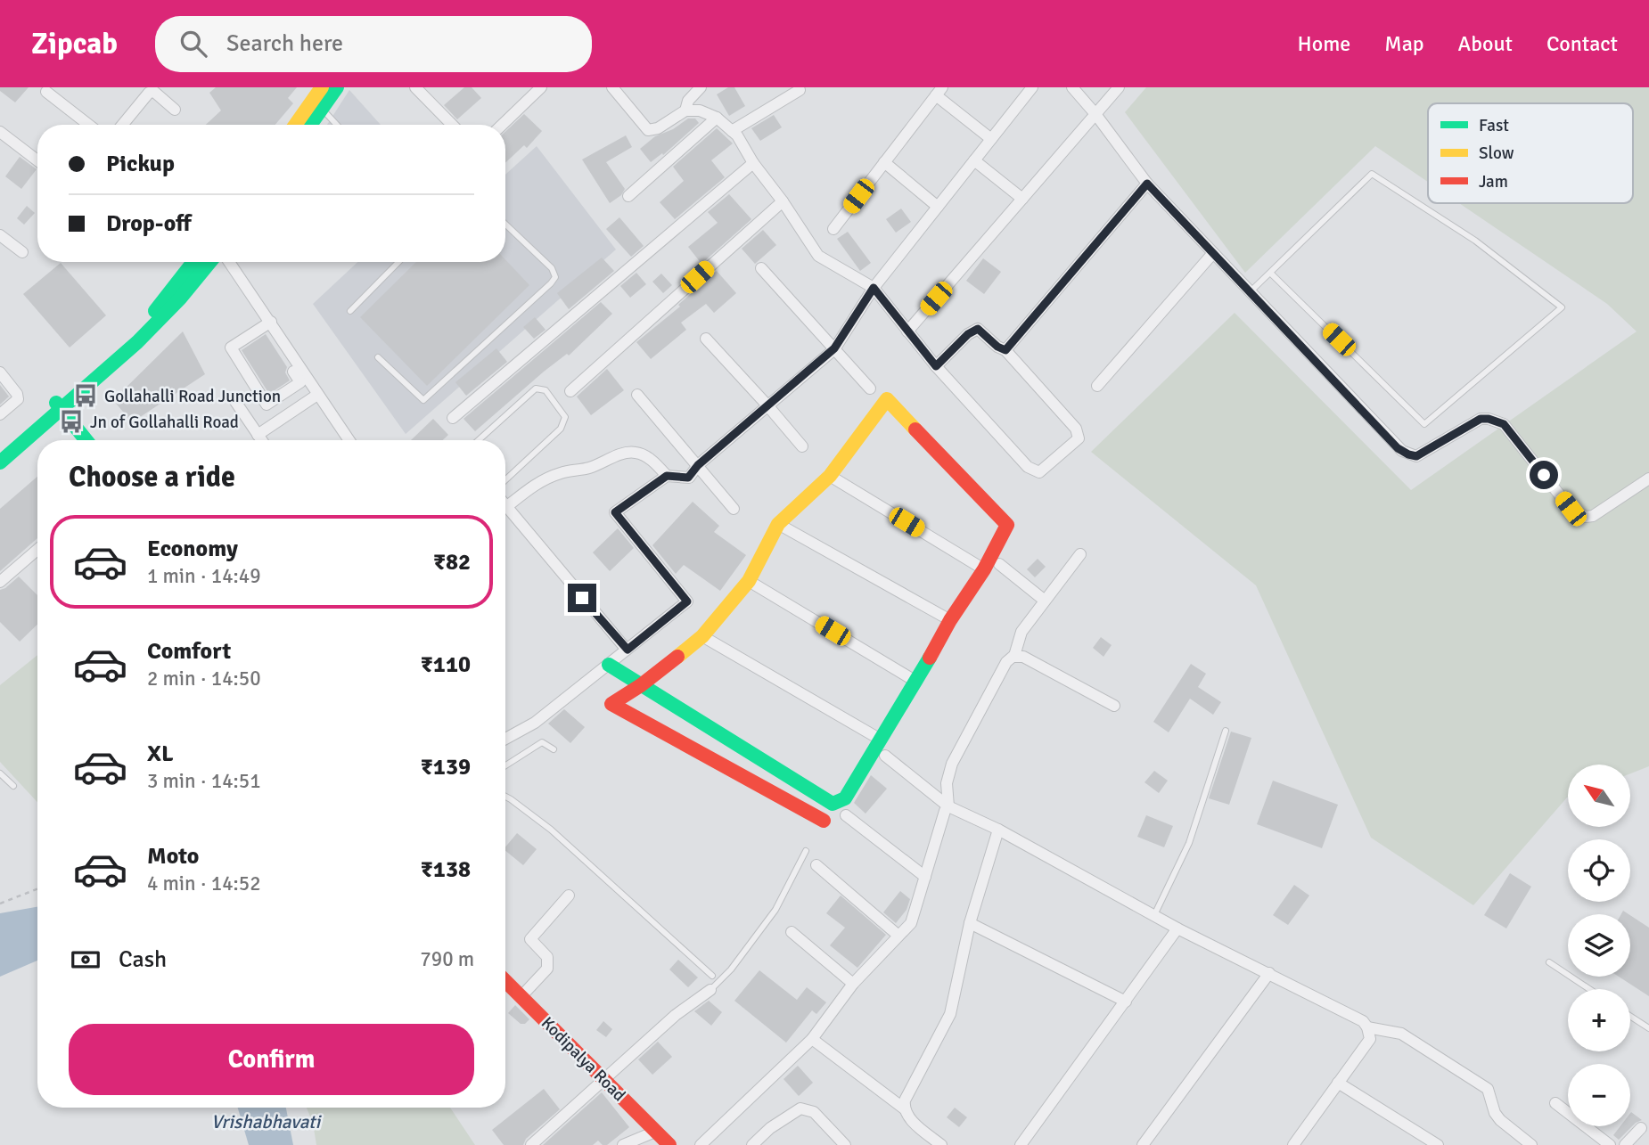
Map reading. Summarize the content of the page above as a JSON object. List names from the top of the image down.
{
  "streets": {
    "street": ["Kodipalya Road"]
  },
  "water": ["Vrishabhavati"],
  "places": {
    "bus stop": ["Gollahalli Road Junction", "Jn of Gollahalli Road"]
  },
  "legend": ["Fast", "Slow", "Jam"],
  "north": "top left",
  "page": {
    "header": "Zipcab",
    "search": "Search here",
    "nav": [
      "Home",
      "Map",
      "About",
      "Contact"
    ],
    "banner": ["Pickup", "Drop-off"],
    "heading": "Choose a ride",
    "list": [
      {
        "name": "Economy",
        "note": "1 min · 14:49",
        "value": "₹82"
      },
      {
        "name": "Comfort",
        "note": "2 min · 14:50",
        "value": "₹110"
      },
      {
        "name": "XL",
        "note": "3 min · 14:51",
        "value": "₹139"
      },
      {
        "name": "Moto",
        "note": "4 min · 14:52",
        "value": "₹138"
      }
    ],
    "map_buttons": ["+", "−"],
    "pay": ["Cash", "790 m"],
    "buttons": "Confirm"
  }
}
